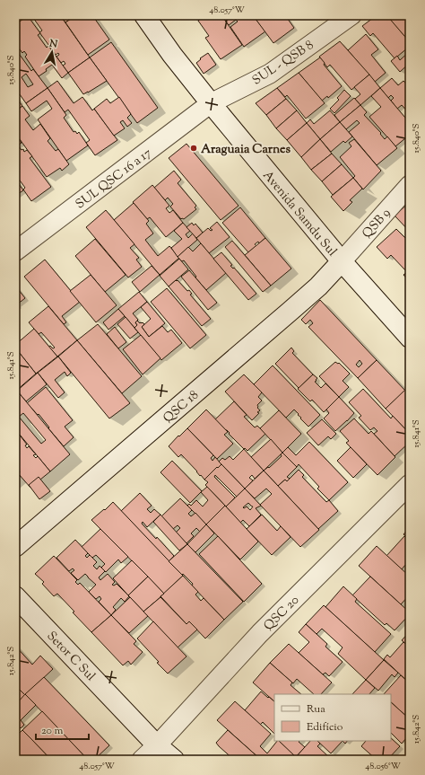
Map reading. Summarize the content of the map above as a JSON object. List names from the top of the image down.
{
  "streets": {
    "street": [
      "SUL - QSB 8",
      "SUL QSC 16 a 17",
      "Avenida Samdu Sul",
      "QSB 9",
      "QSC 18",
      "QSC 20",
      "Setor C Sul"
    ]
  },
  "crossings": [
    ["SUL - QSB 8", "SUL QSC 16 a 17"],
    ["SUL - QSB 8", "Avenida Samdu Sul"],
    ["SUL QSC 16 a 17", "Avenida Samdu Sul"],
    ["Avenida Samdu Sul", "QSB 9"],
    ["Avenida Samdu Sul", "QSC 18"],
    ["QSB 9", "QSC 18"],
    ["QSC 20", "Setor C Sul"]
  ],
  "places": ["Araguaia Carnes"],
  "legend": ["Rua", "Edifício"],
  "scale_bar": "20 m",
  "north": "top",
  "coordinates": [
    "48.057°W",
    "15.840°S",
    "15.841°S",
    "15.842°S",
    "48.056°W"
  ]
}
